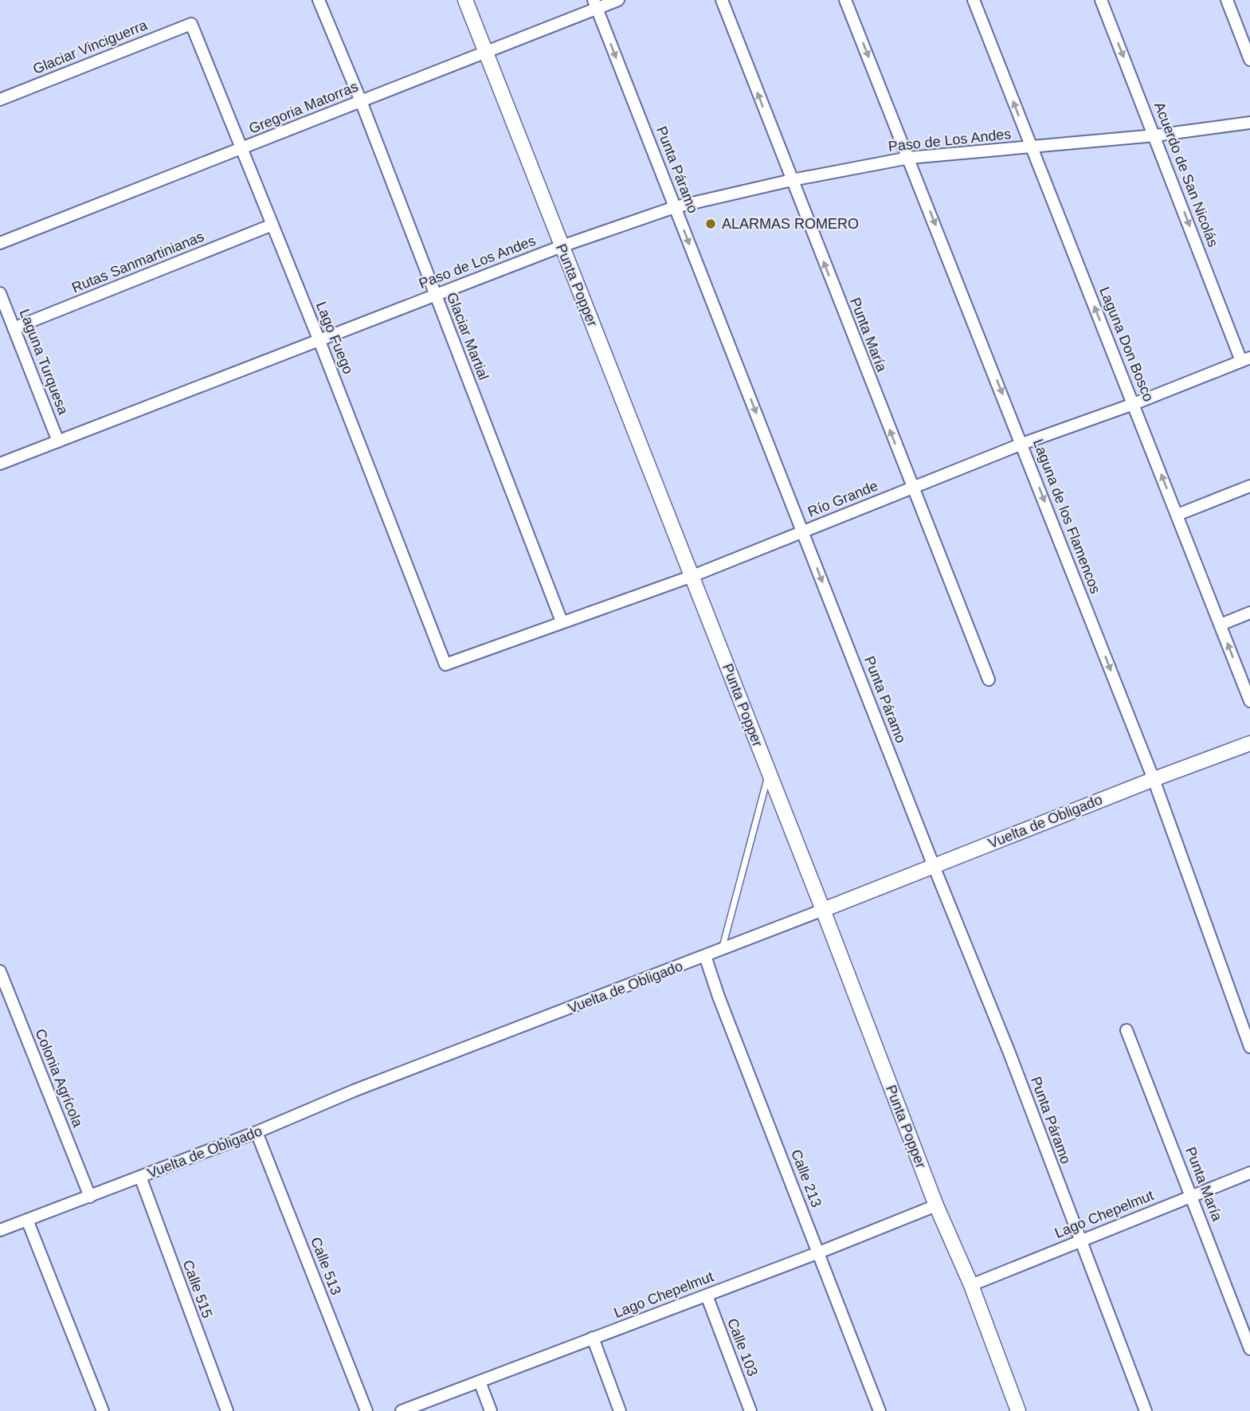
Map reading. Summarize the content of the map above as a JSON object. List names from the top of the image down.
{
  "streets": {
    "street": [
      "Glaciar Vinciguerra",
      "Gregoria Matorras",
      "Paso de Los Andes",
      "Punta Páramo",
      "Acuerdo de San Nicolás",
      "Rutas Sanmartinianas",
      "Punta Popper",
      "Punta María",
      "Glaciar Martial",
      "Lago Fuego",
      "Laguna Don Bosco",
      "Laguna Turquesa",
      "Río Grande",
      "Laguna de los Flamencos",
      "Vuelta de Obligado",
      "Colonia Agrícola",
      "Calle 213",
      "Lago Chepelmut",
      "Calle 513",
      "Calle 515",
      "Calle 103"
    ]
  },
  "crossings": [
    ["Glaciar Vinciguerra", "Lago Fuego"],
    ["Gregoria Matorras", "Punta Páramo"],
    ["Gregoria Matorras", "Punta Popper"],
    ["Gregoria Matorras", "Glaciar Martial"],
    ["Gregoria Matorras", "Lago Fuego"],
    ["Paso de Los Andes", "Punta Páramo"],
    ["Paso de Los Andes", "Acuerdo de San Nicolás"],
    ["Paso de Los Andes", "Punta Popper"],
    ["Paso de Los Andes", "Punta María"],
    ["Paso de Los Andes", "Glaciar Martial"],
    ["Paso de Los Andes", "Lago Fuego"],
    ["Paso de Los Andes", "Laguna Don Bosco"],
    ["Paso de Los Andes", "Laguna Turquesa"],
    ["Paso de Los Andes", "Laguna de los Flamencos"],
    ["Punta Páramo", "Río Grande"],
    ["Punta Páramo", "Vuelta de Obligado"],
    ["Punta Páramo", "Lago Chepelmut"],
    ["Acuerdo de San Nicolás", "Río Grande"],
    ["Rutas Sanmartinianas", "Lago Fuego"],
    ["Rutas Sanmartinianas", "Laguna Turquesa"],
    ["Punta Popper", "Río Grande"],
    ["Punta Popper", "Vuelta de Obligado"],
    ["Punta Popper", "Lago Chepelmut"],
    ["Punta María", "Río Grande"],
    ["Punta María", "Lago Chepelmut"],
    ["Glaciar Martial", "Río Grande"],
    ["Lago Fuego", "Río Grande"],
    ["Laguna Don Bosco", "Río Grande"],
    ["Río Grande", "Laguna de los Flamencos"],
    ["Laguna de los Flamencos", "Vuelta de Obligado"],
    ["Vuelta de Obligado", "Colonia Agrícola"],
    ["Vuelta de Obligado", "Calle 213"],
    ["Vuelta de Obligado", "Calle 513"],
    ["Vuelta de Obligado", "Calle 515"],
    ["Calle 213", "Lago Chepelmut"],
    ["Lago Chepelmut", "Calle 103"]
  ],
  "one_way": [
    "Punta Páramo",
    "Acuerdo de San Nicolás",
    "Punta María",
    "Laguna Don Bosco",
    "Laguna de los Flamencos"
  ],
  "places": ["ALARMAS ROMERO"]
}
